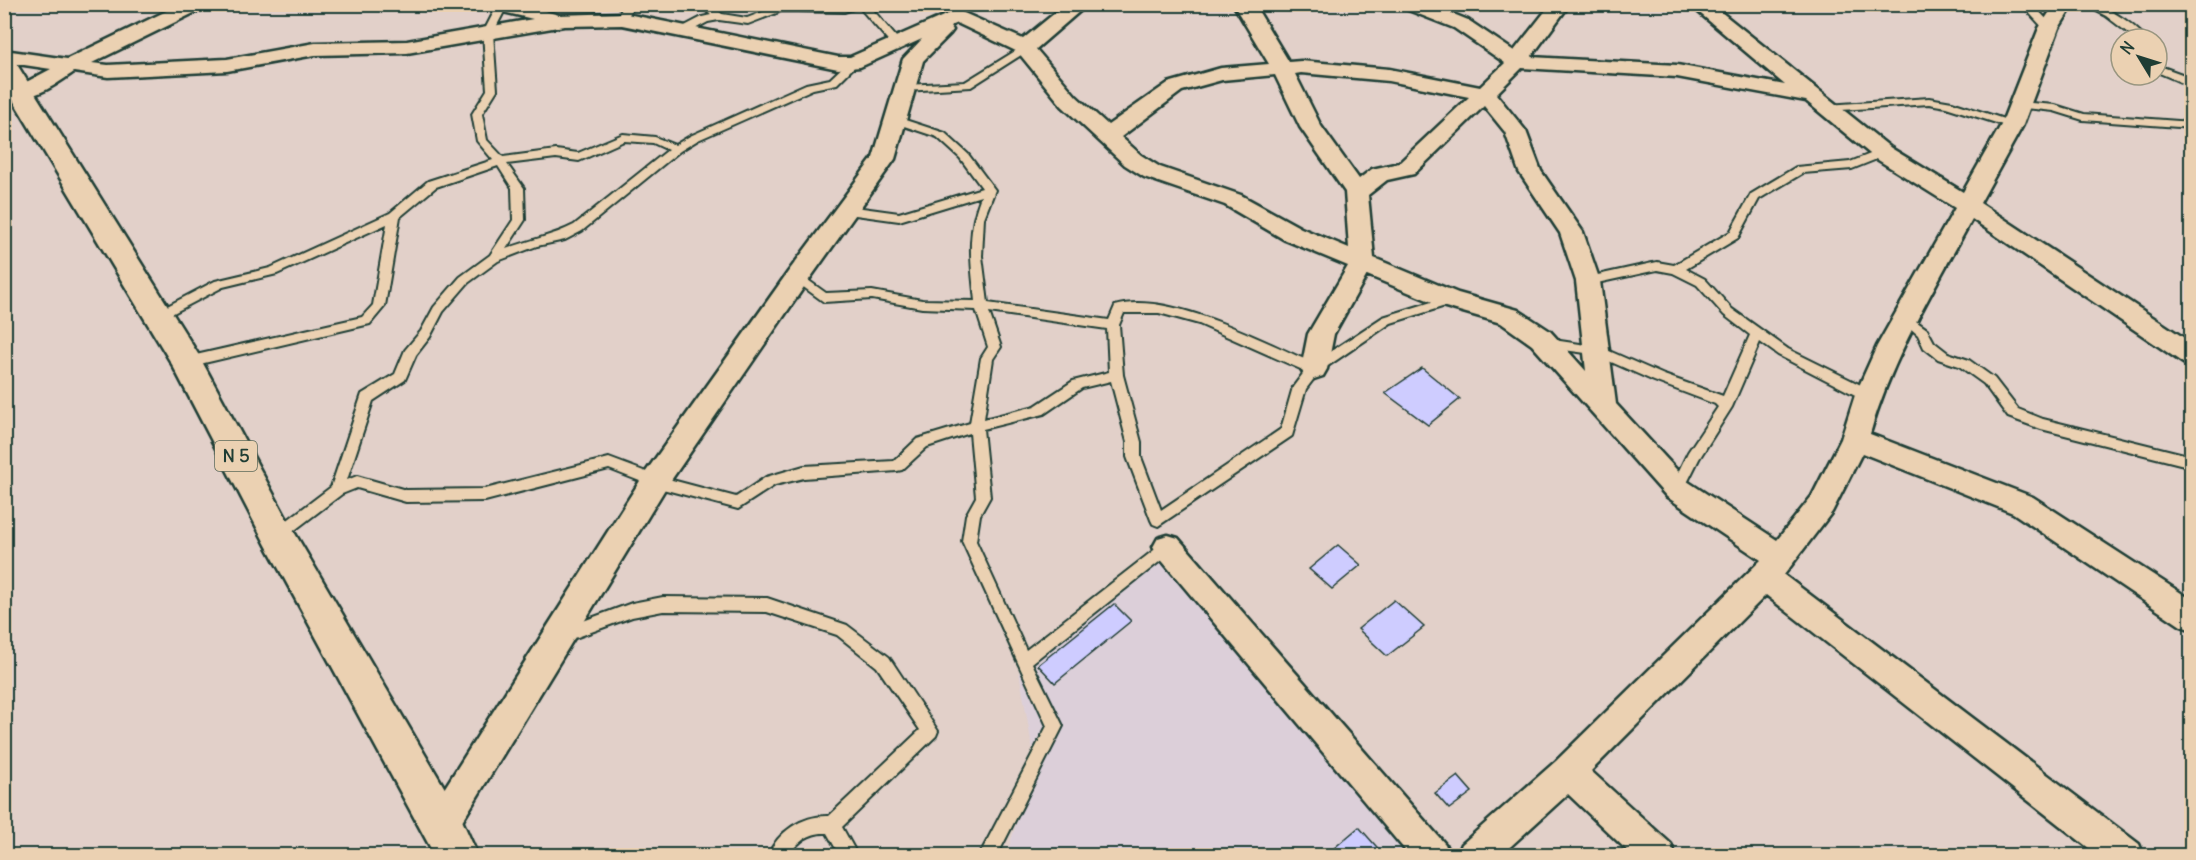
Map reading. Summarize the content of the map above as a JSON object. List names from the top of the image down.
{
  "streets": {
    "highway": ["N 5"]
  },
  "north": "top left"
}
